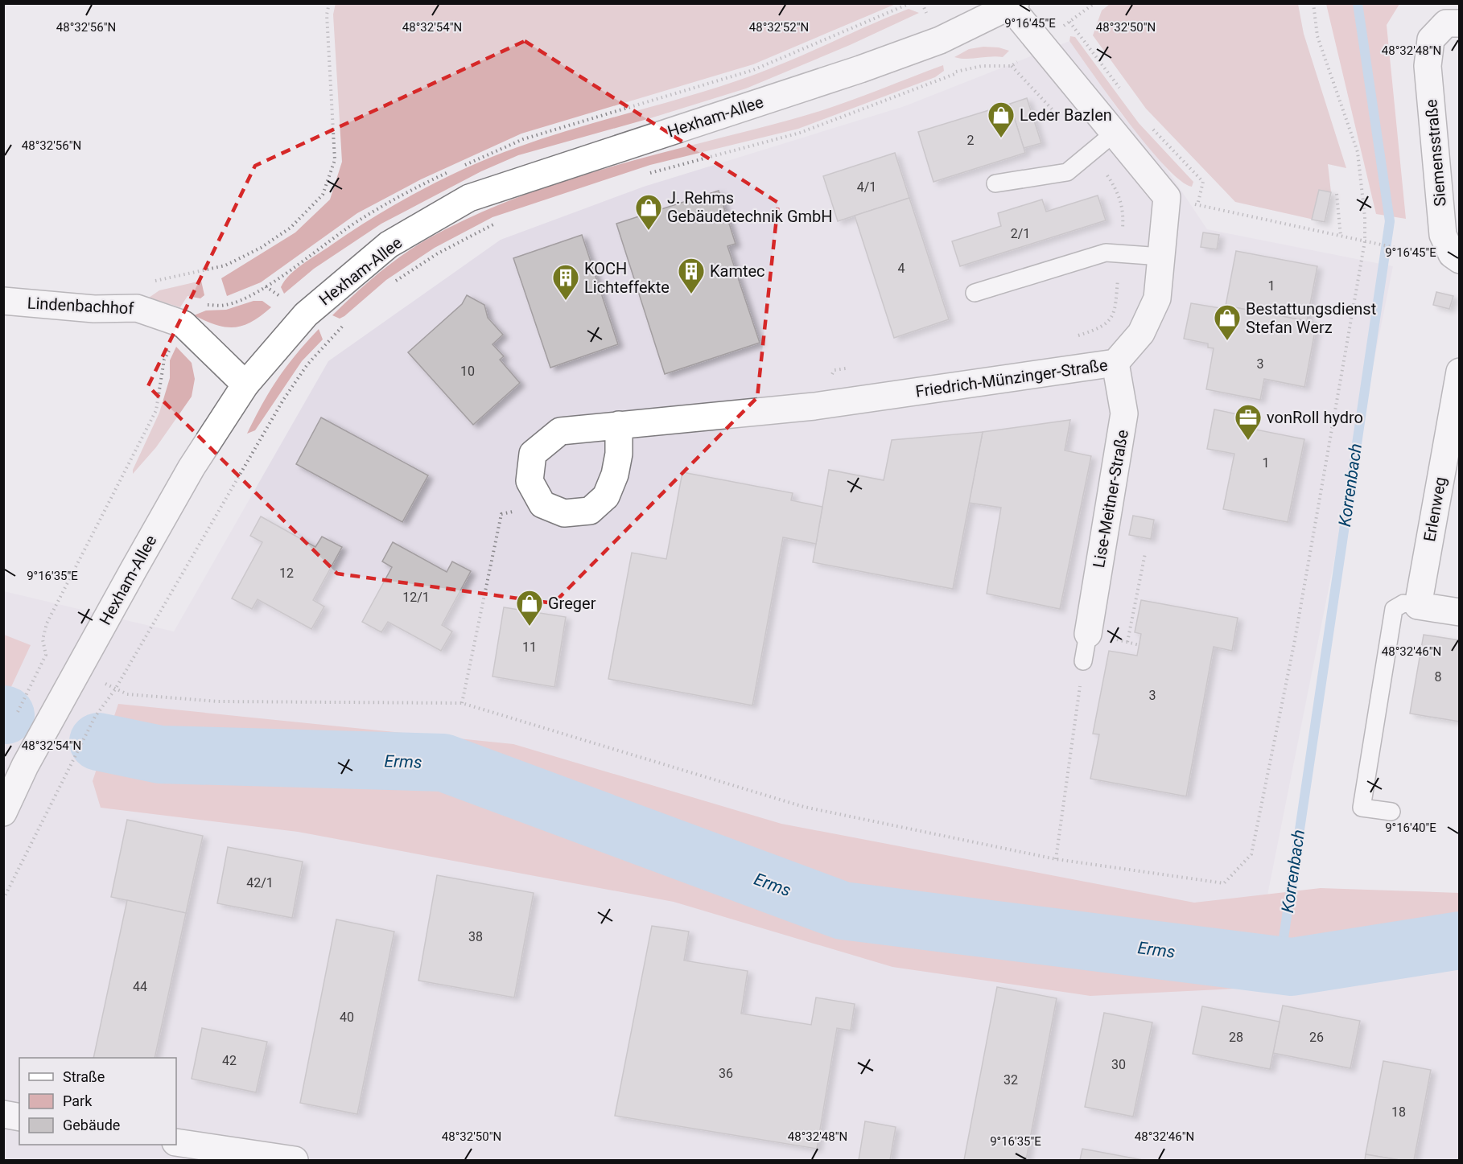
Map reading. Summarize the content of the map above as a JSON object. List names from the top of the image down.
{
  "streets": {
    "street": [
      "Hexham-Allee",
      "Siemensstraße",
      "Lindenbachhof",
      "Friedrich-Münzinger-Straße",
      "Lise-Meitner-Straße",
      "Erlenweg"
    ]
  },
  "crossings": [
    ["Hexham-Allee", "Lindenbachhof"],
    ["Friedrich-Münzinger-Straße", "Lise-Meitner-Straße"]
  ],
  "water": ["Korrenbach", "Erms"],
  "places": {
    "shop": [
      "Leder Bazlen",
      "J. Rehms Gebäudetechnik GmbH",
      "Bestattungsdienst Stefan Werz",
      "Greger"
    ],
    "building": ["Kamtec", "KOCH Lichteffekte"],
    "office": ["vonRoll hydro"]
  },
  "house_numbers": [
    "2",
    "4/1",
    "2/1",
    "4",
    "1",
    "3",
    "10",
    "1",
    "12",
    "12/1",
    "11",
    "8",
    "3",
    "42/1",
    "38",
    "44",
    "40",
    "28",
    "26",
    "42",
    "30",
    "36",
    "32",
    "18"
  ],
  "legend": ["Straße", "Park", "Gebäude"],
  "coordinates": [
    "9°16'45\"E",
    "48°32'56\"N",
    "48°32'54\"N",
    "48°32'52\"N",
    "48°32'50\"N",
    "48°32'48\"N",
    "9°16'35\"E",
    "48°32'46\"N",
    "9°16'40\"E"
  ]
}
